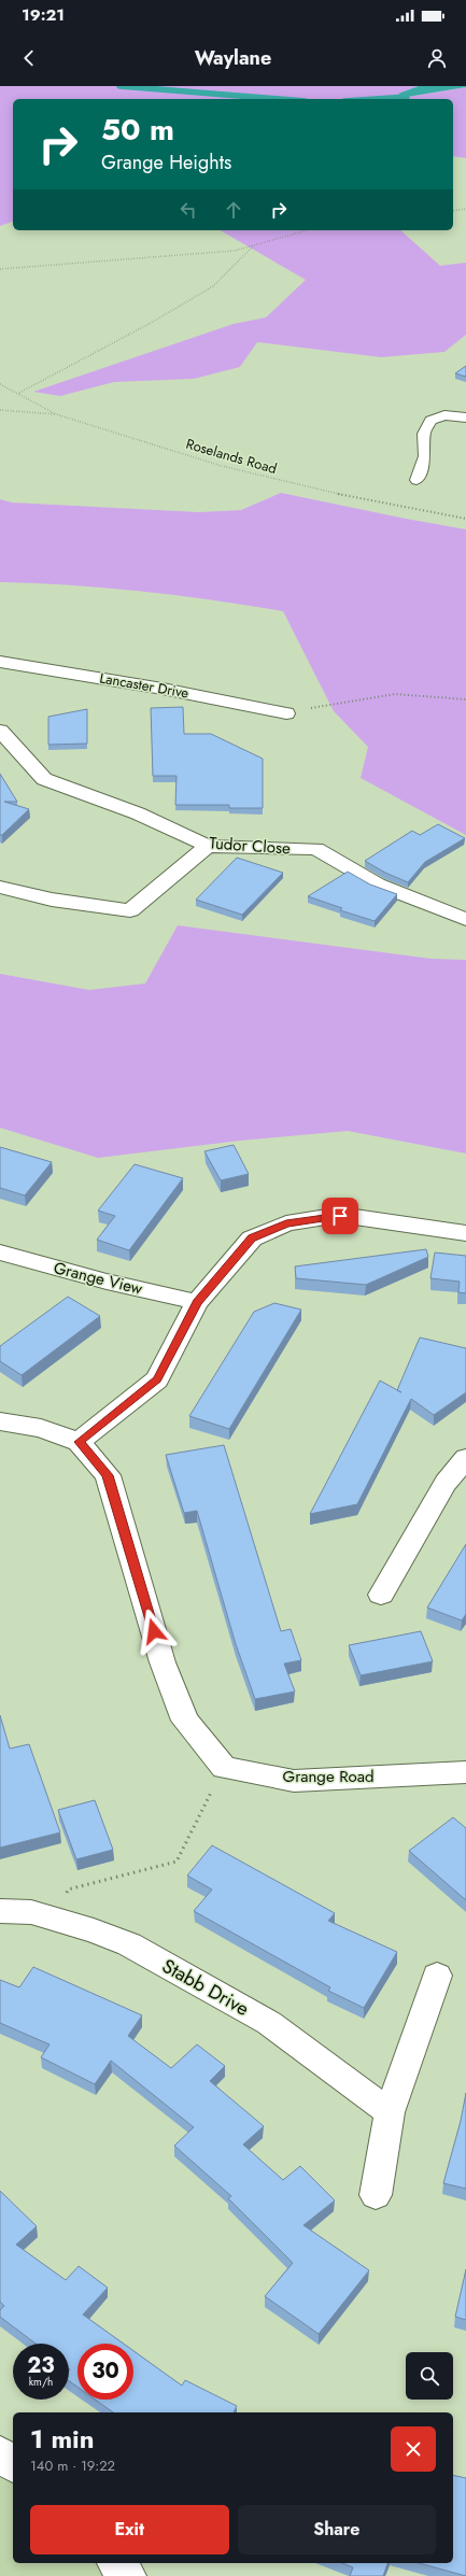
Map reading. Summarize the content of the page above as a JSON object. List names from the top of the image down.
{
  "streets": {
    "street": [
      "Lancaster Drive",
      "Tudor Close",
      "Grange View",
      "Grange Road",
      "Stabb Drive"
    ],
    "path": ["Roselands Road"]
  },
  "page": {
    "status": "19:21",
    "header": "Waylane",
    "turn": ["50 m", "Grange Heights"],
    "speed": "23 km/h",
    "limit": "30",
    "heading": ["1 min", "140 m · 19:22"],
    "buttons": ["Exit", "Share"]
  }
}
